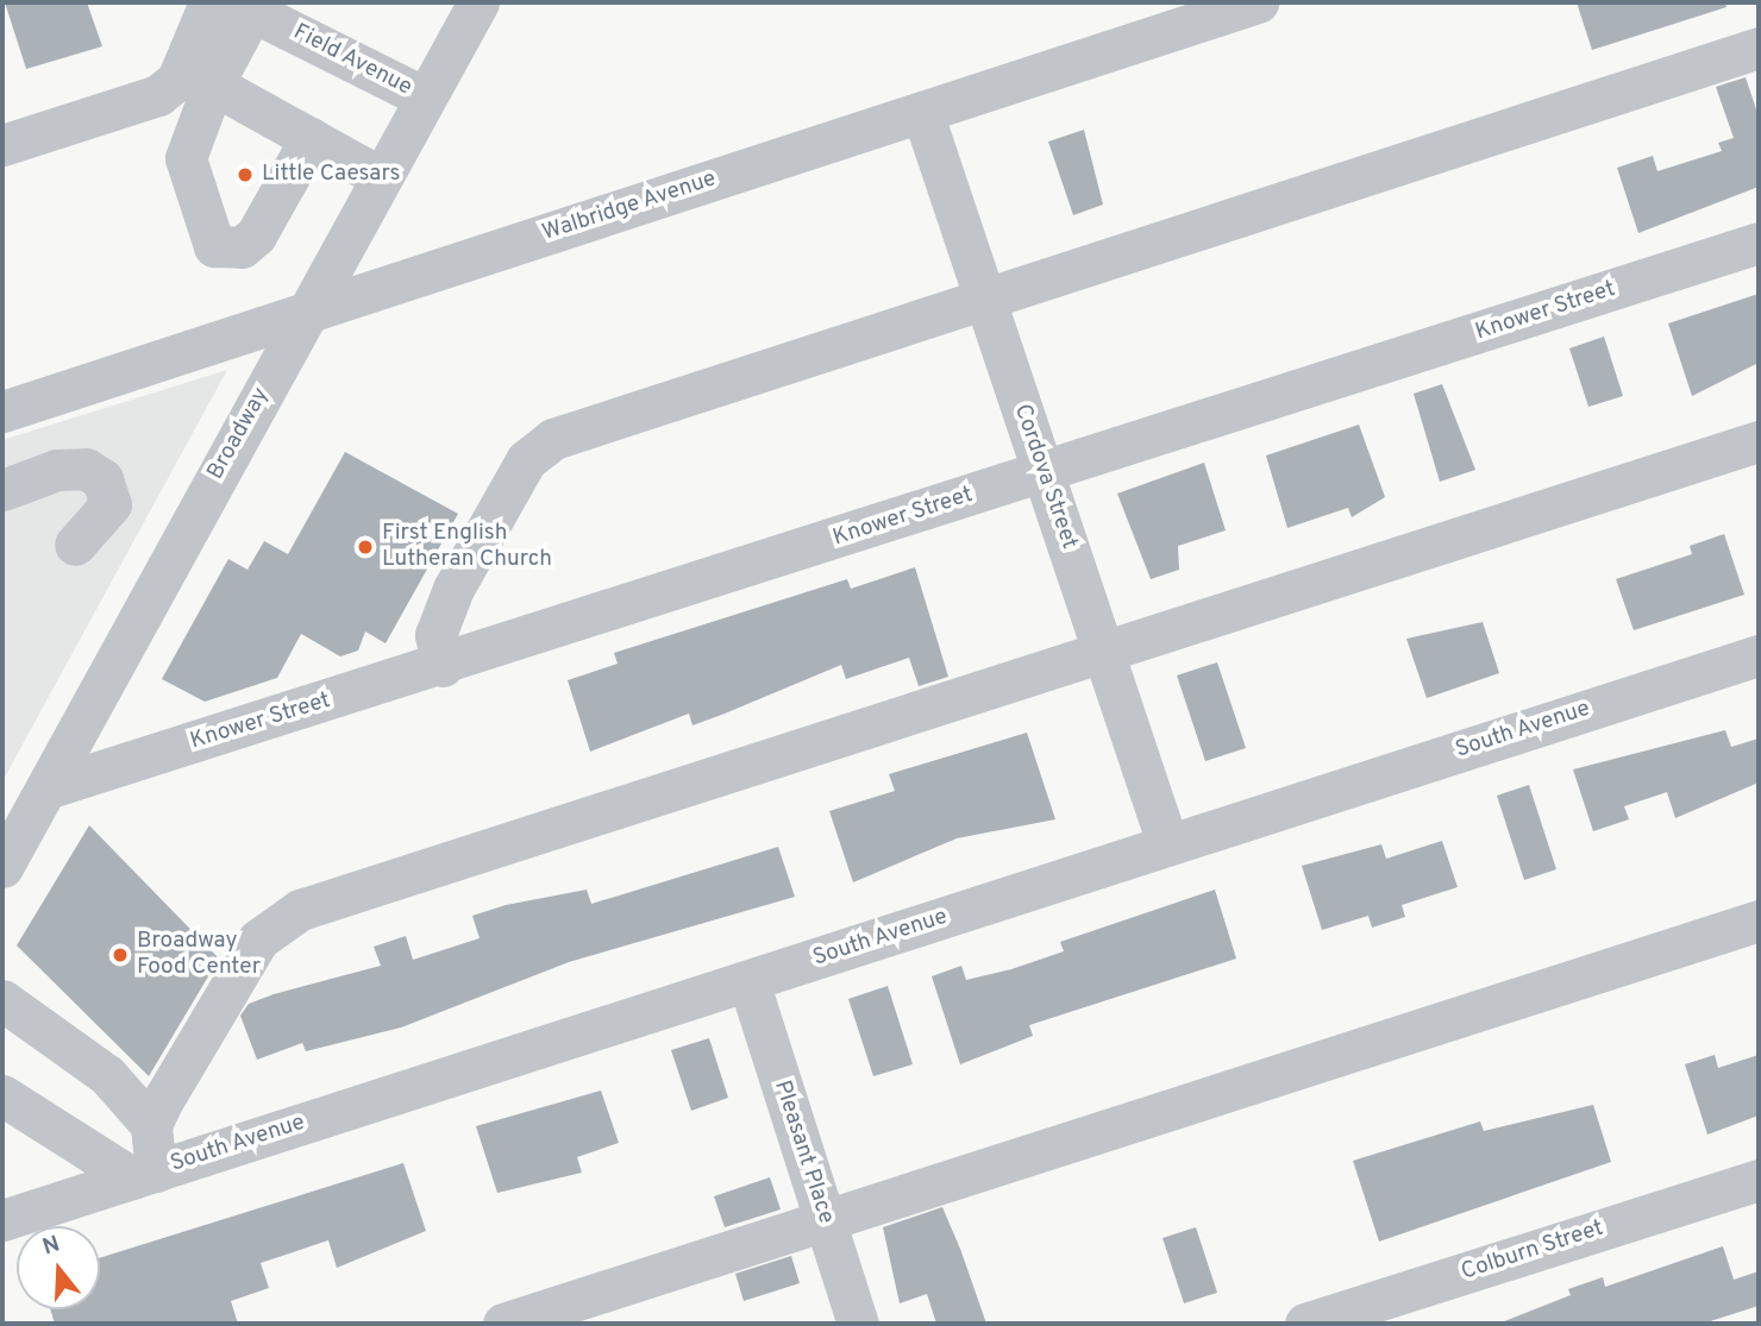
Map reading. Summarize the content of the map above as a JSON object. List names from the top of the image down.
{
  "streets": {
    "street": [
      "Field Avenue",
      "Walbridge Avenue",
      "Knower Street",
      "Broadway",
      "Cordova Street",
      "South Avenue",
      "Pleasant Place",
      "Colburn Street"
    ]
  },
  "crossings": [
    ["Field Avenue", "Broadway"],
    ["Walbridge Avenue", "Broadway"],
    ["Walbridge Avenue", "Cordova Street"],
    ["Knower Street", "Broadway"],
    ["Knower Street", "Cordova Street"],
    ["Cordova Street", "South Avenue"],
    ["South Avenue", "Pleasant Place"]
  ],
  "places": ["Little Caesars", "First English Lutheran Church", "Broadway Food Center"],
  "north": "top"
}
